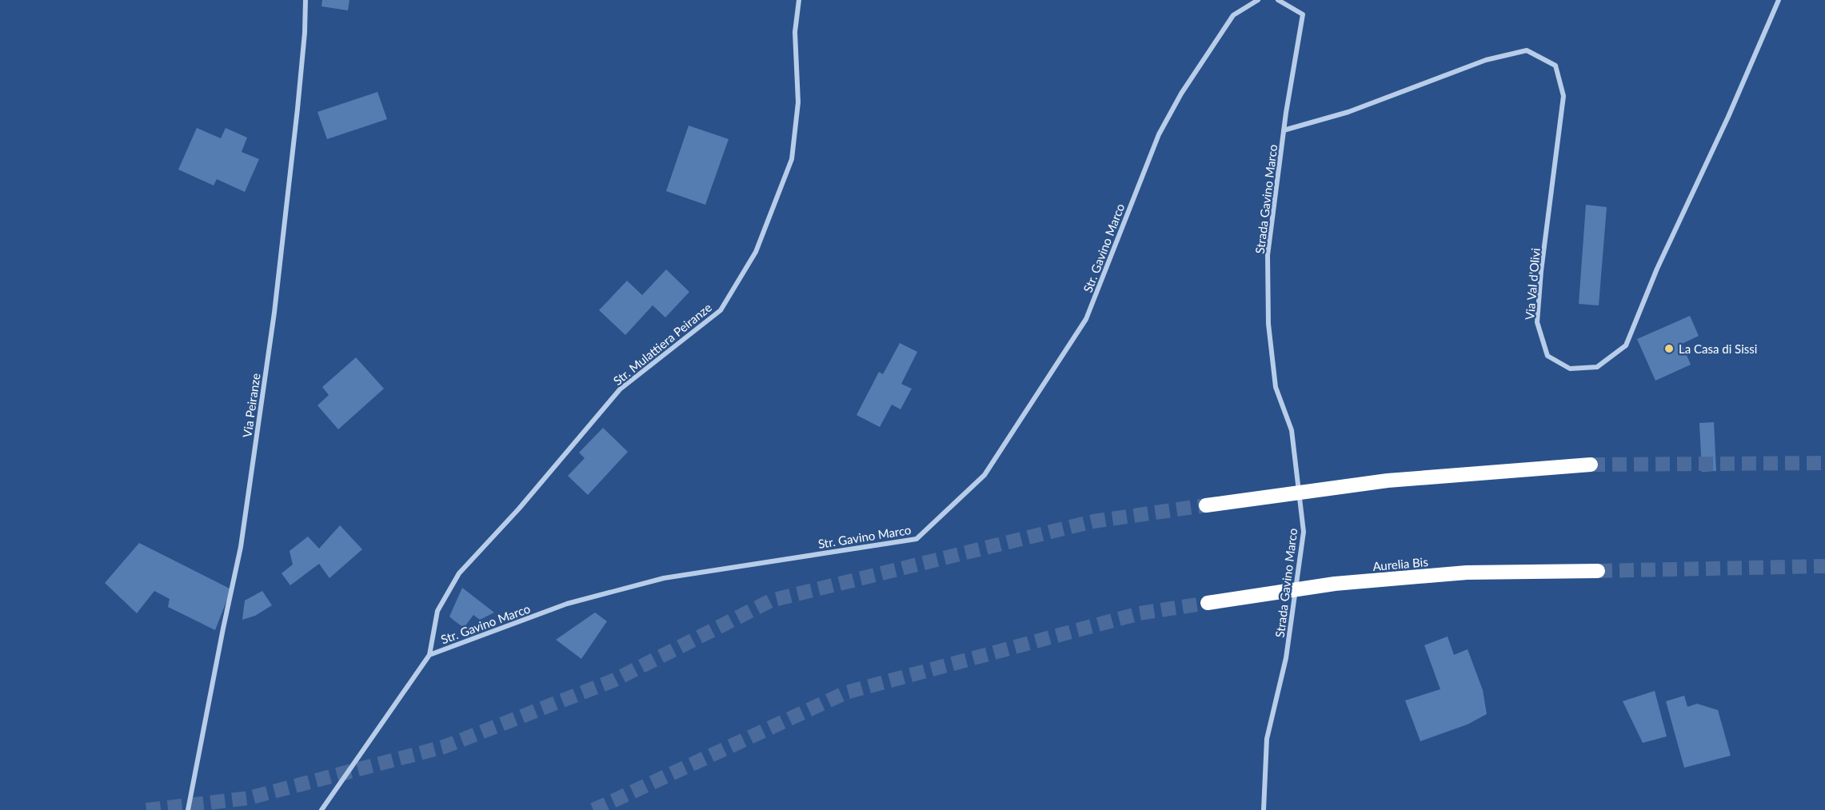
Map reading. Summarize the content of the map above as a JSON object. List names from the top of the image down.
{
  "streets": {
    "highway": ["Aurelia Bis"],
    "street": [
      "Strada Gavino Marco",
      "Str. Gavino Marco",
      "Via Val d'Olivi",
      "Str. Mulattiera Peiranze",
      "Via Peiranze"
    ]
  },
  "crossings": [
    ["Strada Gavino Marco", "Via Val d'Olivi"],
    ["Str. Gavino Marco", "Str. Mulattiera Peiranze"]
  ],
  "places": ["La Casa di Sissi"]
}
